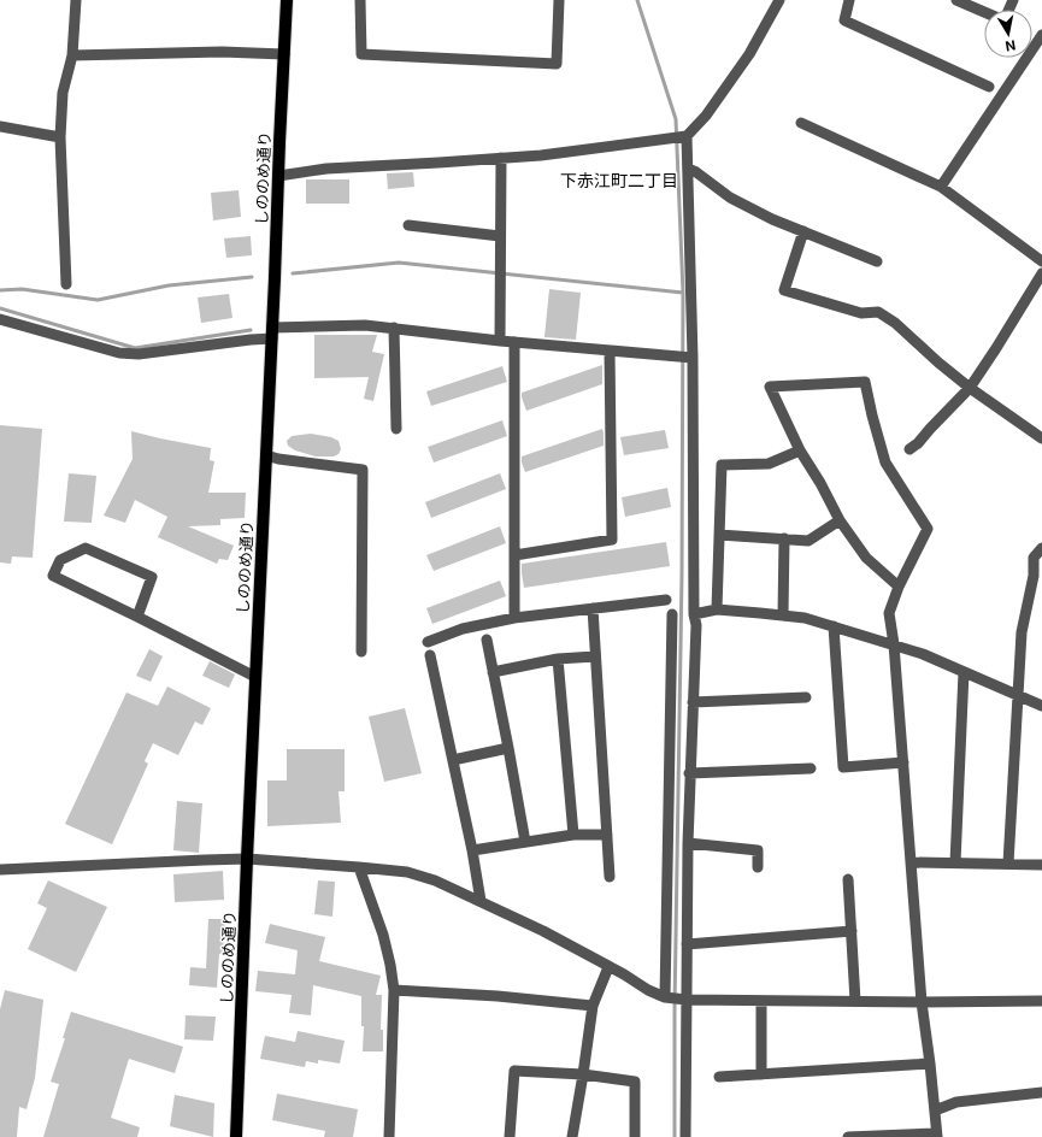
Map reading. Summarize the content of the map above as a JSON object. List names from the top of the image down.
{
  "streets": {
    "main road": ["しののめ通り"]
  },
  "districts": ["下赤江町二丁目"],
  "north": "bottom"
}
